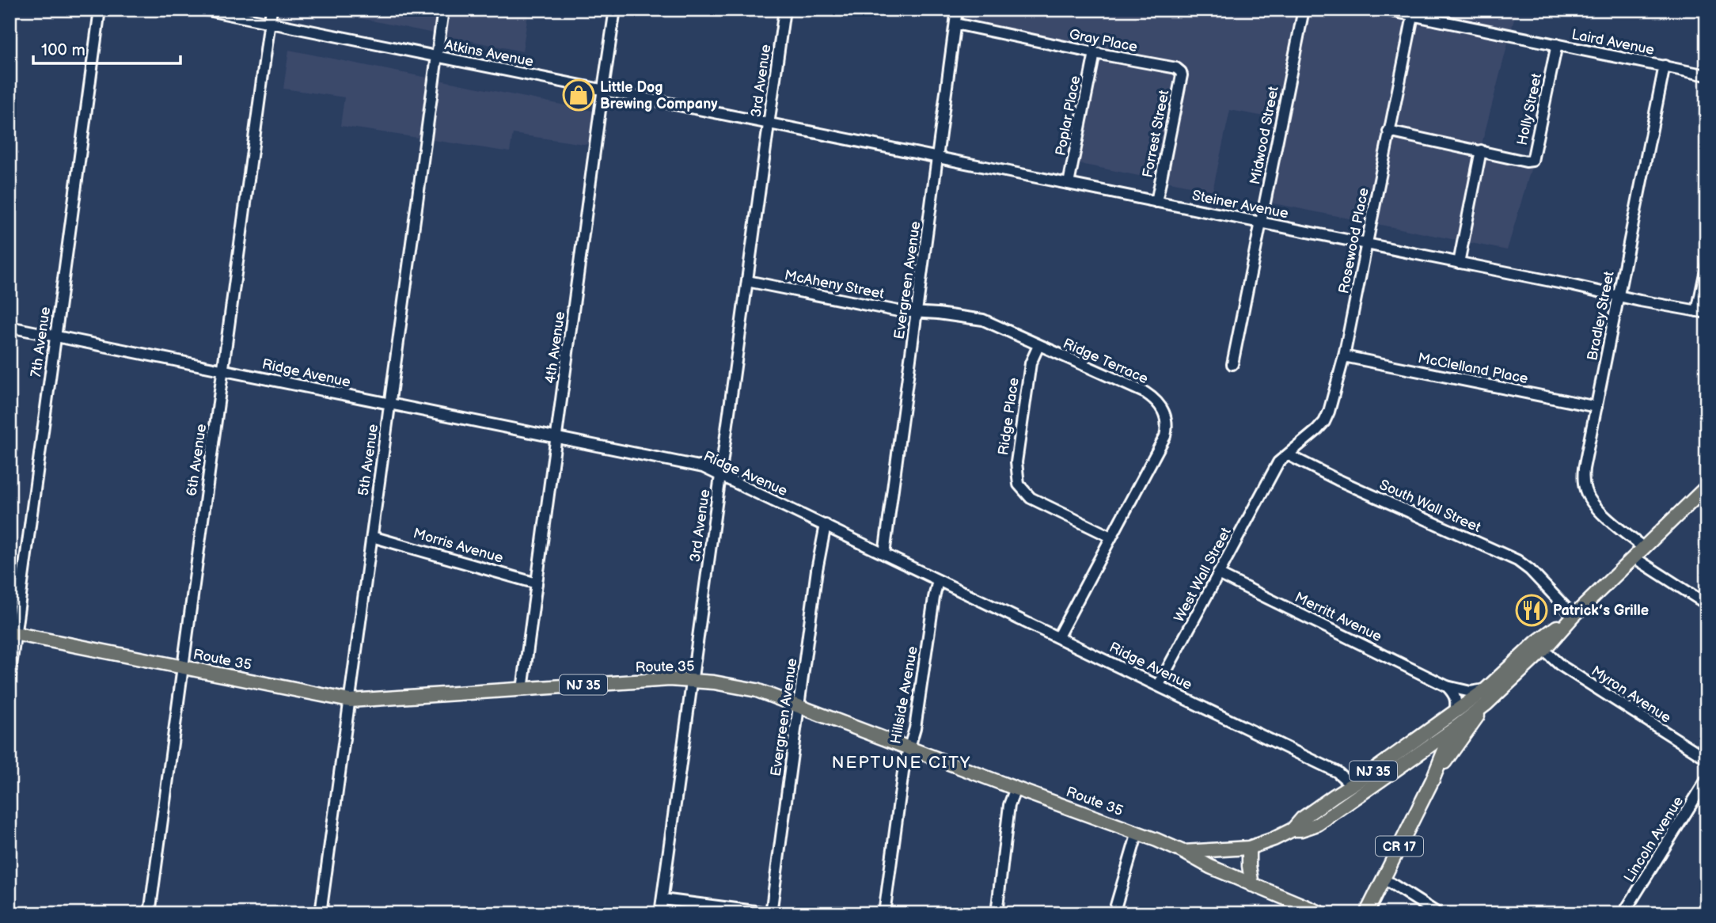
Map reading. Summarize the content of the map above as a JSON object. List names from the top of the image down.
{
  "streets": {
    "main road": ["Route 35", "NJ 35", "CR 17"],
    "street": [
      "Gray Place",
      "Laird Avenue",
      "Atkins Avenue",
      "3rd Avenue",
      "Holly Street",
      "Poplar Place",
      "Forrest Street",
      "Midwood Street",
      "Steiner Avenue",
      "Rosewood Place",
      "Evergreen Avenue",
      "McAheny Street",
      "Bradley Street",
      "7th Avenue",
      "4th Avenue",
      "Ridge Terrace",
      "McClelland Place",
      "Ridge Avenue",
      "Ridge Place",
      "6th Avenue",
      "5th Avenue",
      "South Wall Street",
      "Morris Avenue",
      "West Wall Street",
      "Merritt Avenue",
      "Myron Avenue",
      "Hillside Avenue",
      "Lincoln Avenue"
    ]
  },
  "crossings": [
    ["Gray Place", "Poplar Place"],
    ["Gray Place", "Forrest Street"],
    ["Gray Place", "Evergreen Avenue"],
    ["Laird Avenue", "Holly Street"],
    ["Laird Avenue", "Rosewood Place"],
    ["Laird Avenue", "Bradley Street"],
    ["Atkins Avenue", "3rd Avenue"],
    ["Atkins Avenue", "Steiner Avenue"],
    ["Atkins Avenue", "4th Avenue"],
    ["Atkins Avenue", "6th Avenue"],
    ["Atkins Avenue", "5th Avenue"],
    ["3rd Avenue", "Steiner Avenue"],
    ["3rd Avenue", "McAheny Street"],
    ["3rd Avenue", "Ridge Avenue"],
    ["3rd Avenue", "Route 35"],
    ["Poplar Place", "Steiner Avenue"],
    ["Forrest Street", "Steiner Avenue"],
    ["Midwood Street", "Steiner Avenue"],
    ["Steiner Avenue", "Rosewood Place"],
    ["Steiner Avenue", "Evergreen Avenue"],
    ["Steiner Avenue", "Bradley Street"],
    ["Rosewood Place", "McClelland Place"],
    ["Rosewood Place", "South Wall Street"],
    ["Rosewood Place", "West Wall Street"],
    ["Evergreen Avenue", "McAheny Street"],
    ["Evergreen Avenue", "Ridge Terrace"],
    ["Evergreen Avenue", "Ridge Avenue"],
    ["Evergreen Avenue", "Route 35"],
    ["McAheny Street", "Ridge Terrace"],
    ["Bradley Street", "McClelland Place"],
    ["Bradley Street", "NJ 35"],
    ["7th Avenue", "Ridge Avenue"],
    ["7th Avenue", "Route 35"],
    ["4th Avenue", "Ridge Avenue"],
    ["4th Avenue", "Morris Avenue"],
    ["4th Avenue", "Route 35"],
    ["Ridge Terrace", "Ridge Avenue"],
    ["Ridge Terrace", "Ridge Place"],
    ["Ridge Avenue", "6th Avenue"],
    ["Ridge Avenue", "5th Avenue"],
    ["Ridge Avenue", "West Wall Street"],
    ["Ridge Avenue", "NJ 35"],
    ["Ridge Avenue", "Hillside Avenue"],
    ["6th Avenue", "Route 35"],
    ["5th Avenue", "Morris Avenue"],
    ["5th Avenue", "Route 35"],
    ["South Wall Street", "West Wall Street"],
    ["South Wall Street", "NJ 35"],
    ["West Wall Street", "Merritt Avenue"],
    ["Merritt Avenue", "NJ 35"],
    ["Merritt Avenue", "CR 17"],
    ["Route 35", "NJ 35"],
    ["Route 35", "Hillside Avenue"],
    ["NJ 35", "Myron Avenue"],
    ["NJ 35", "CR 17"]
  ],
  "districts": ["NEPTUNE CITY"],
  "places": {
    "shop": ["Little Dog Brewing Company"],
    "restaurant": ["Patrick’s Grille"]
  },
  "scale_bar": "100 m"
}
